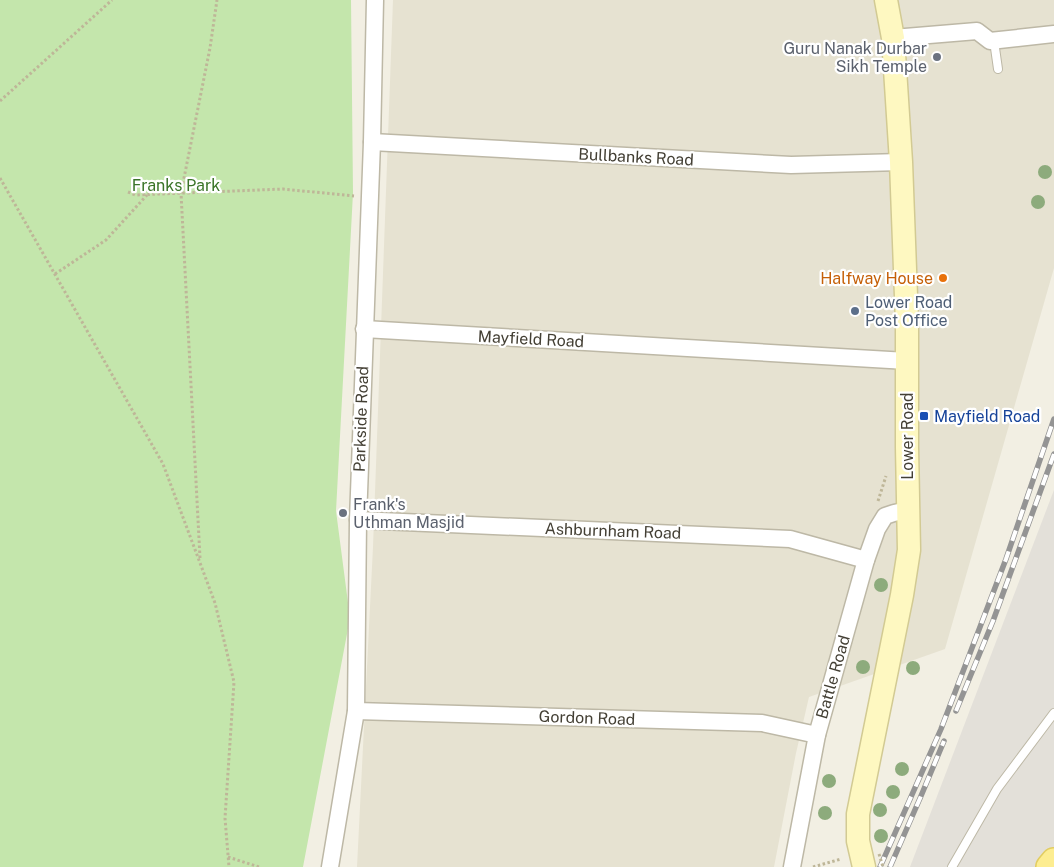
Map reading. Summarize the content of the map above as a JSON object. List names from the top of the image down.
{
  "streets": {
    "main road": ["Lower Road"],
    "street": [
      "Bullbanks Road",
      "Mayfield Road",
      "Parkside Road",
      "Ashburnham Road",
      "Battle Road",
      "Gordon Road"
    ]
  },
  "crossings": [
    ["Bullbanks Road", "Parkside Road"],
    ["Bullbanks Road", "Lower Road"],
    ["Mayfield Road", "Parkside Road"],
    ["Mayfield Road", "Lower Road"],
    ["Parkside Road", "Ashburnham Road"],
    ["Parkside Road", "Gordon Road"],
    ["Lower Road", "Battle Road"],
    ["Ashburnham Road", "Battle Road"],
    ["Battle Road", "Gordon Road"]
  ],
  "parks": ["Franks Park"],
  "places": {
    "other": [
      "Guru Nanak Durbar Sikh Temple",
      "Halfway House",
      "Lower Road Post Office",
      "Frank's Uthman Masjid"
    ],
    "transit": ["Mayfield Road"]
  }
}
